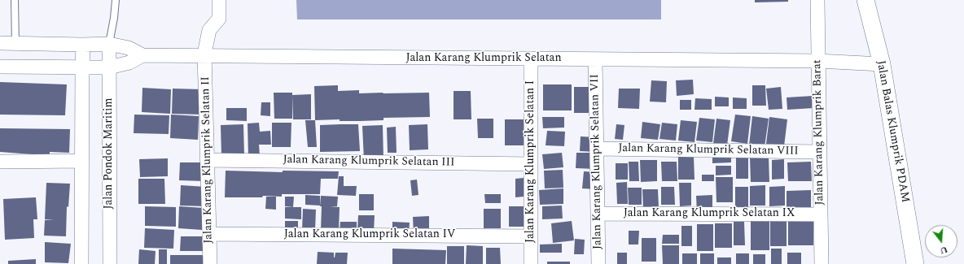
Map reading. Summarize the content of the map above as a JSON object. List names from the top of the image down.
{
  "streets": {
    "street": [
      "Jalan Karang Klumprik Selatan",
      "Jalan Balas Klumprik PDAM",
      "Jalan Karang Klumprik Barat",
      "Jalan Karang Klumprik Selatan VIII",
      "Jalan Pondok Maritim",
      "Jalan Karang Klumprik Selatan II",
      "Jalan Karang Klumprik Selatan III",
      "Jalan Karang Klumprik Selatan I",
      "Jalan Karang Klumprik Selatan VII",
      "Jalan Karang Klumprik Selatan IX",
      "Jalan Karang Klumprik Selatan IV"
    ]
  },
  "crossings": [
    ["Jalan Karang Klumprik Selatan", "Jalan Balas Klumprik PDAM"],
    ["Jalan Karang Klumprik Selatan", "Jalan Karang Klumprik Barat"],
    ["Jalan Karang Klumprik Selatan", "Jalan Pondok Maritim"],
    ["Jalan Karang Klumprik Selatan", "Jalan Karang Klumprik Selatan II"],
    ["Jalan Karang Klumprik Selatan", "Jalan Karang Klumprik Selatan I"],
    ["Jalan Karang Klumprik Selatan", "Jalan Karang Klumprik Selatan VII"],
    ["Jalan Karang Klumprik Barat", "Jalan Karang Klumprik Selatan VIII"],
    ["Jalan Karang Klumprik Barat", "Jalan Karang Klumprik Selatan IX"],
    ["Jalan Karang Klumprik Selatan VIII", "Jalan Karang Klumprik Selatan VII"],
    ["Jalan Karang Klumprik Selatan II", "Jalan Karang Klumprik Selatan III"],
    ["Jalan Karang Klumprik Selatan II", "Jalan Karang Klumprik Selatan IV"],
    ["Jalan Karang Klumprik Selatan III", "Jalan Karang Klumprik Selatan I"],
    ["Jalan Karang Klumprik Selatan I", "Jalan Karang Klumprik Selatan IV"],
    ["Jalan Karang Klumprik Selatan VII", "Jalan Karang Klumprik Selatan IX"]
  ],
  "north": "bottom"
}
